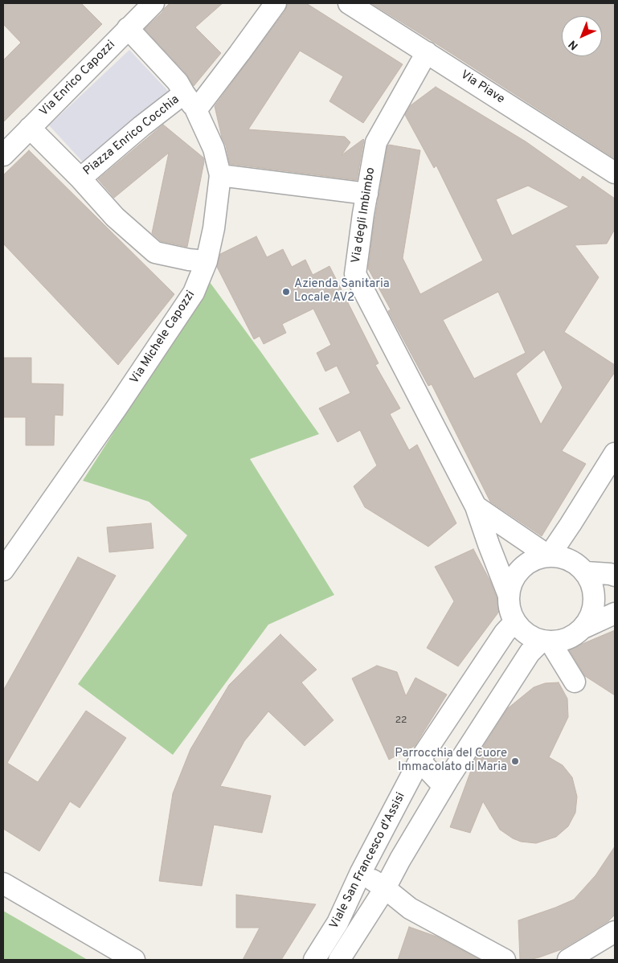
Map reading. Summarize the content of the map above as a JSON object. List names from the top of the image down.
{
  "streets": {
    "street": [
      "Via Enrico Capozzi",
      "Via Piave",
      "Piazza Enrico Cocchia",
      "Via degli Imbimbo",
      "Via Michele Capozzi",
      "Viale San Francesco d'Assisi"
    ]
  },
  "crossings": [
    ["Via Enrico Capozzi", "Piazza Enrico Cocchia"],
    ["Via Piave", "Via degli Imbimbo"],
    ["Piazza Enrico Cocchia", "Via Michele Capozzi"],
    ["Via degli Imbimbo", "Viale San Francesco d'Assisi"]
  ],
  "places": ["Azienda Sanitaria Locale AV2", "Parrocchia del Cuore Immacolato di Maria"],
  "house_numbers": ["22"],
  "north": "bottom left"
}
